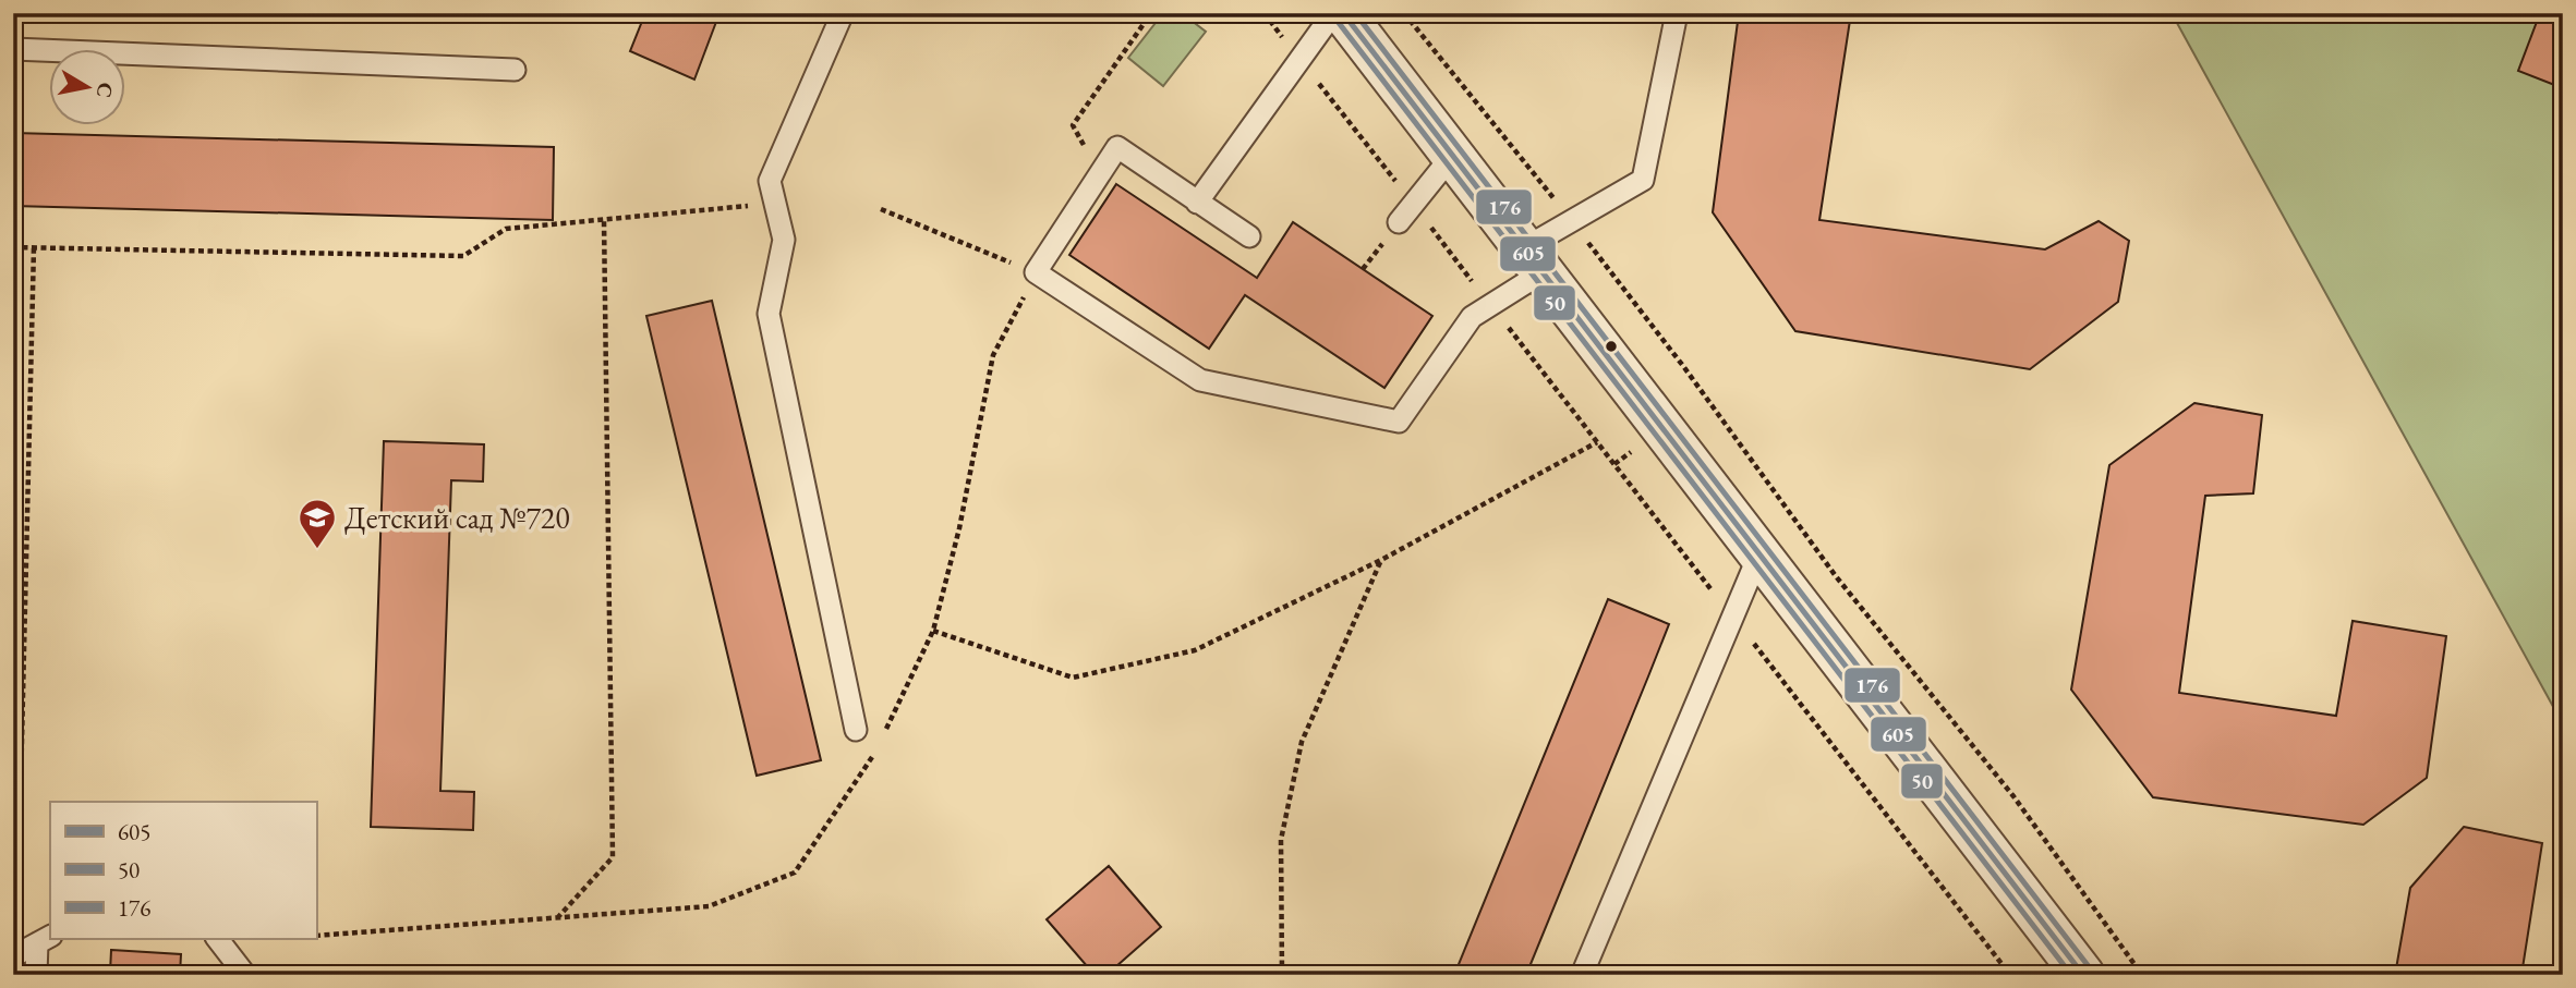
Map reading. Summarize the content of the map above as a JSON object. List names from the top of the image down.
{
  "places": {
    "school or university": ["Детский сад №720"]
  },
  "lines": ["transit line 605", "transit line 176", "transit line 50"],
  "legend": ["605", "50", "176"],
  "north": "right"
}
